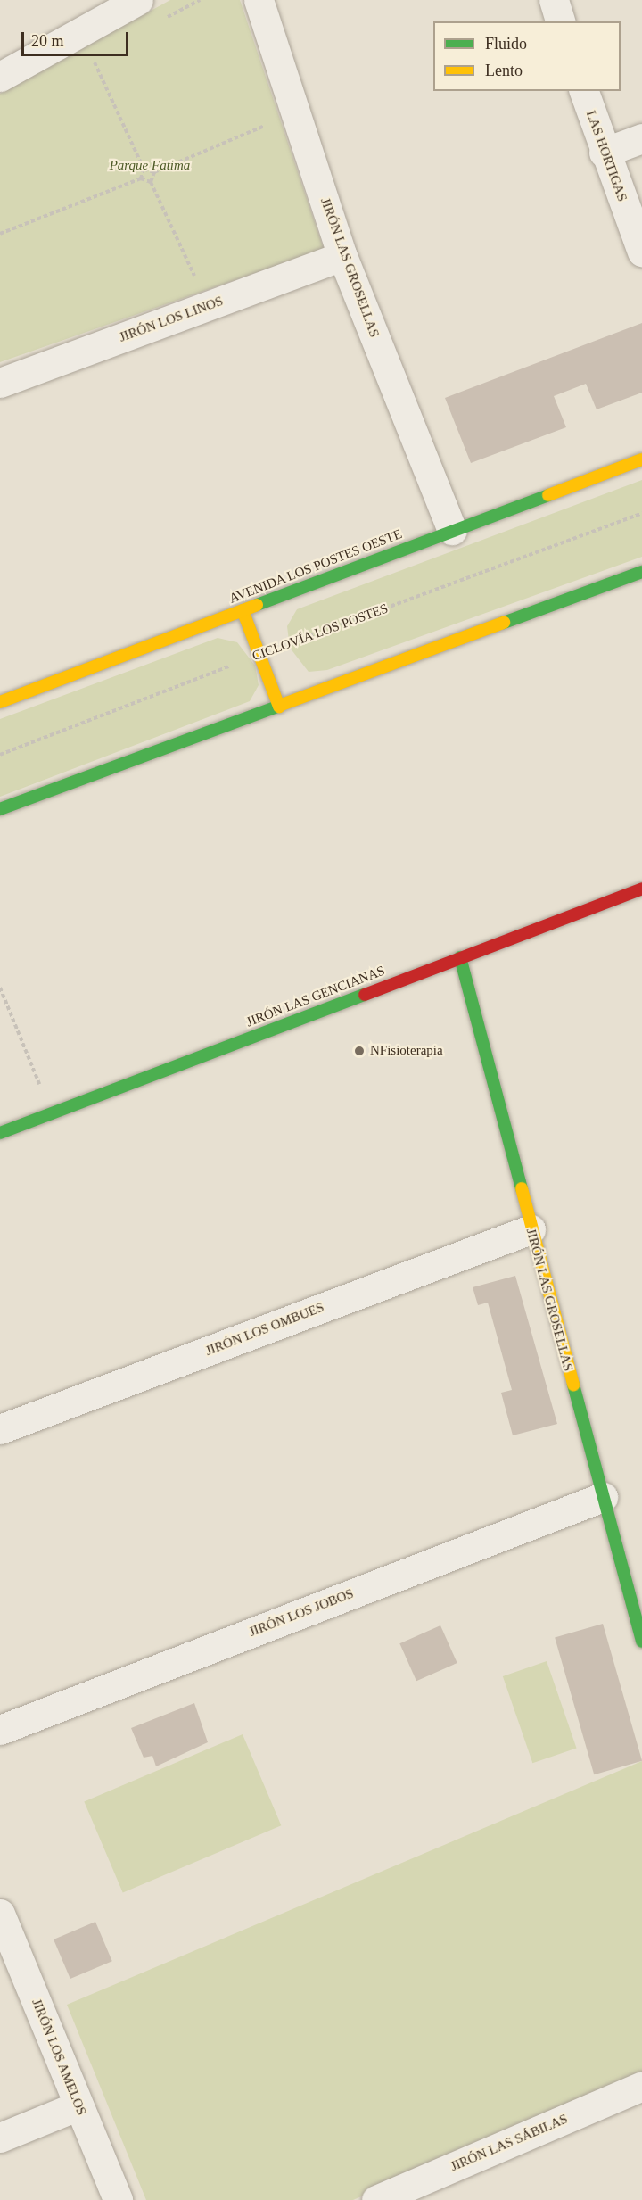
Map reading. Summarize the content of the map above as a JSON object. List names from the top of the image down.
{
  "streets": {
    "main road": ["JIRÓN LAS GROSELLAS", "AVENIDA LOS POSTES OESTE", "JIRÓN LAS GENCIANAS"],
    "street": [
      "LAS HORTIGAS",
      "JIRÓN LOS LINOS",
      "JIRÓN LOS OMBUES",
      "JIRÓN LOS JOBOS",
      "JIRÓN LOS AMELOS",
      "JIRÓN LAS SÁBILAS"
    ],
    "path": ["CICLOVÍA LOS POSTES"]
  },
  "crossings": [
    ["JIRÓN LAS GROSELLAS", "JIRÓN LOS LINOS"],
    ["JIRÓN LAS GROSELLAS", "AVENIDA LOS POSTES OESTE"],
    ["JIRÓN LAS GROSELLAS", "JIRÓN LAS GENCIANAS"],
    ["JIRÓN LAS GROSELLAS", "JIRÓN LOS OMBUES"],
    ["JIRÓN LAS GROSELLAS", "JIRÓN LOS JOBOS"]
  ],
  "parks": ["Parque Fatima"],
  "places": ["NFisioterapia"],
  "legend": ["Fluido", "Lento"],
  "scale_bar": "20 m"
}
